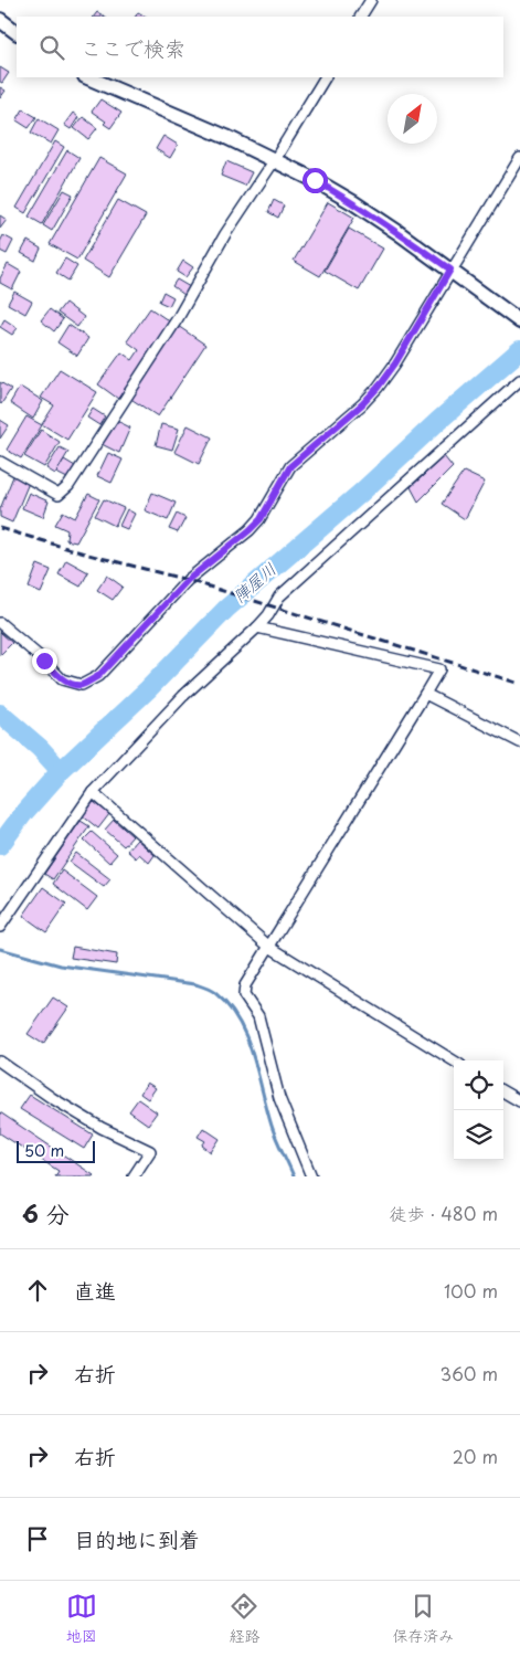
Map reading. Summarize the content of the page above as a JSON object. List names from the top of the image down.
{
  "water": ["陣屋川"],
  "scale_bar": "50 m",
  "north": "top right",
  "page": {
    "search": "ここで検索",
    "scale": "50 m",
    "heading": ["6 分", "徒歩 · 480 m"],
    "list": [
      ["直進", "100 m"],
      ["右折", "360 m"],
      ["右折", "20 m"],
      "目的地に到着"
    ],
    "nav": ["地図", "経路", "保存済み"]
  }
}
